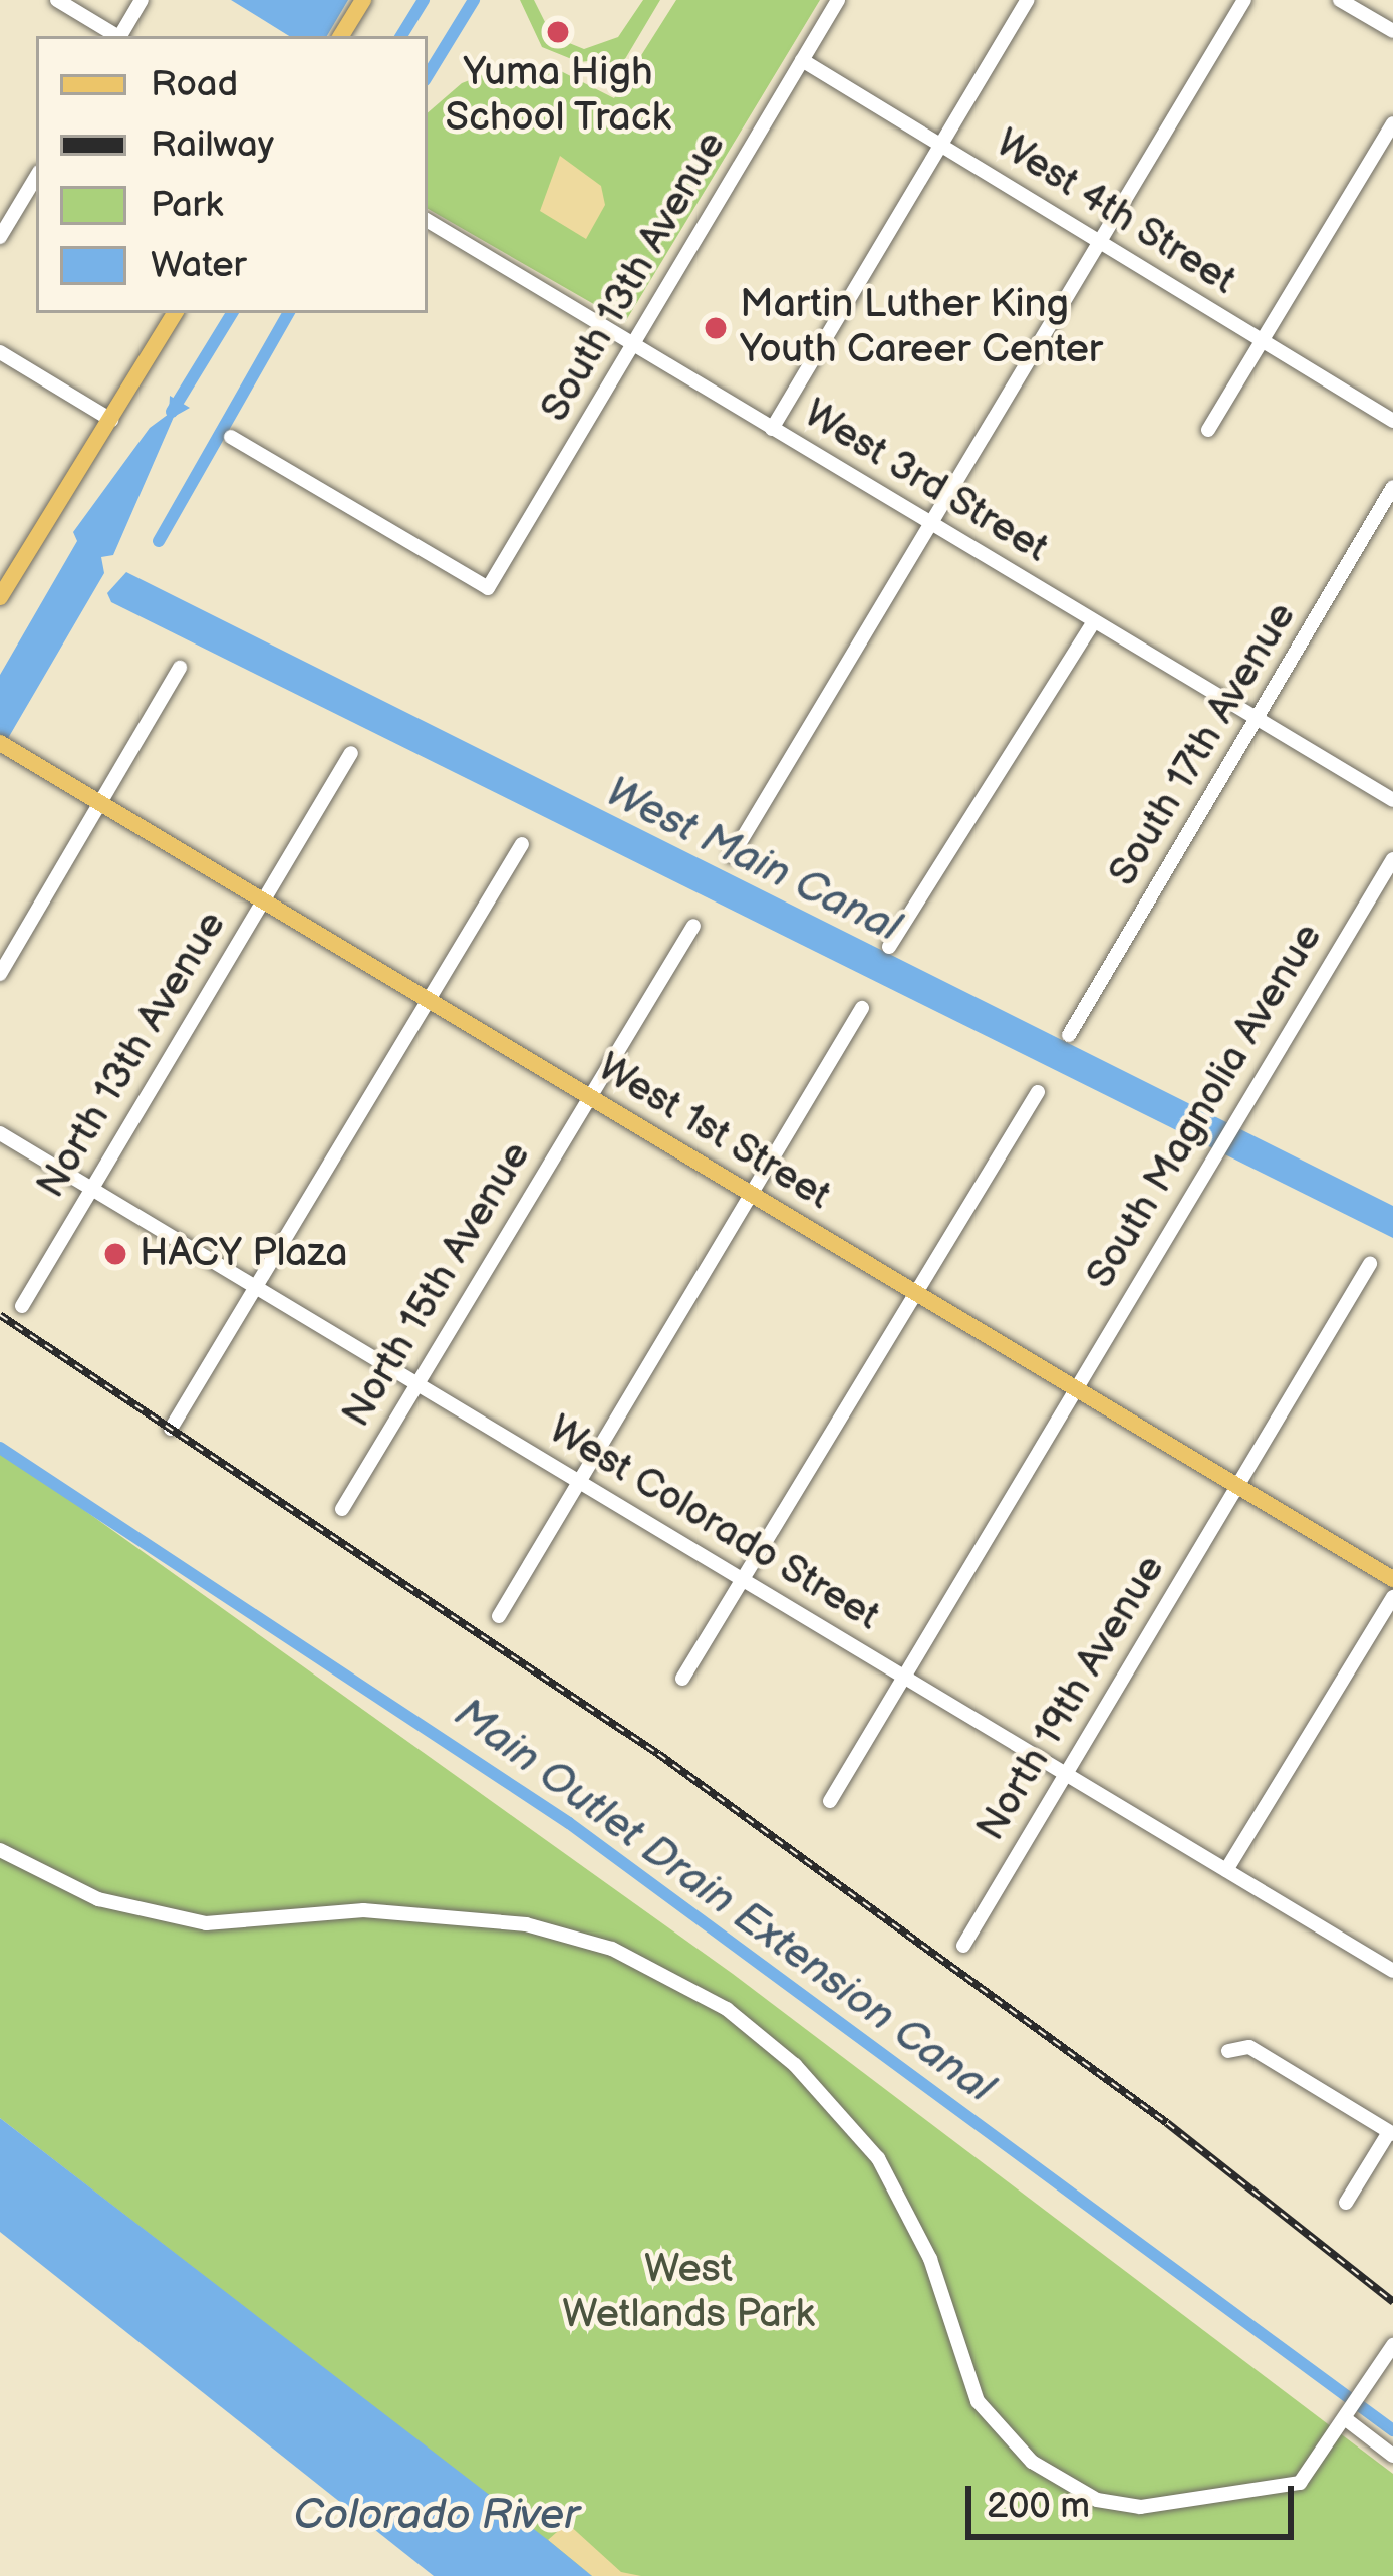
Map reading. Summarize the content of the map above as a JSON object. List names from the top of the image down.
{
  "streets": {
    "main road": ["West 1st Street"],
    "street": [
      "West 4th Street",
      "South 13th Avenue",
      "West 3rd Street",
      "South 17th Avenue",
      "North 13th Avenue",
      "South Magnolia Avenue",
      "North 15th Avenue",
      "West Colorado Street",
      "North 19th Avenue"
    ]
  },
  "crossings": [
    ["West 4th Street", "South 13th Avenue"],
    ["South 13th Avenue", "West 3rd Street"],
    ["West 3rd Street", "South 17th Avenue"],
    ["North 13th Avenue", "West 1st Street"],
    ["North 13th Avenue", "West Colorado Street"],
    ["South Magnolia Avenue", "West 1st Street"],
    ["South Magnolia Avenue", "West Colorado Street"],
    ["West 1st Street", "North 15th Avenue"],
    ["West 1st Street", "North 19th Avenue"],
    ["North 15th Avenue", "West Colorado Street"],
    ["West Colorado Street", "North 19th Avenue"]
  ],
  "water": ["West Main Canal", "Main Outlet Drain Extension Canal", "Colorado River"],
  "parks": ["West Wetlands Park"],
  "places": ["Yuma High School Track", "Martin Luther King Youth Career Center", "HACY Plaza"],
  "legend": [
    "Road",
    "Railway",
    "Park",
    "Water"
  ],
  "scale_bar": "200 m"
}
